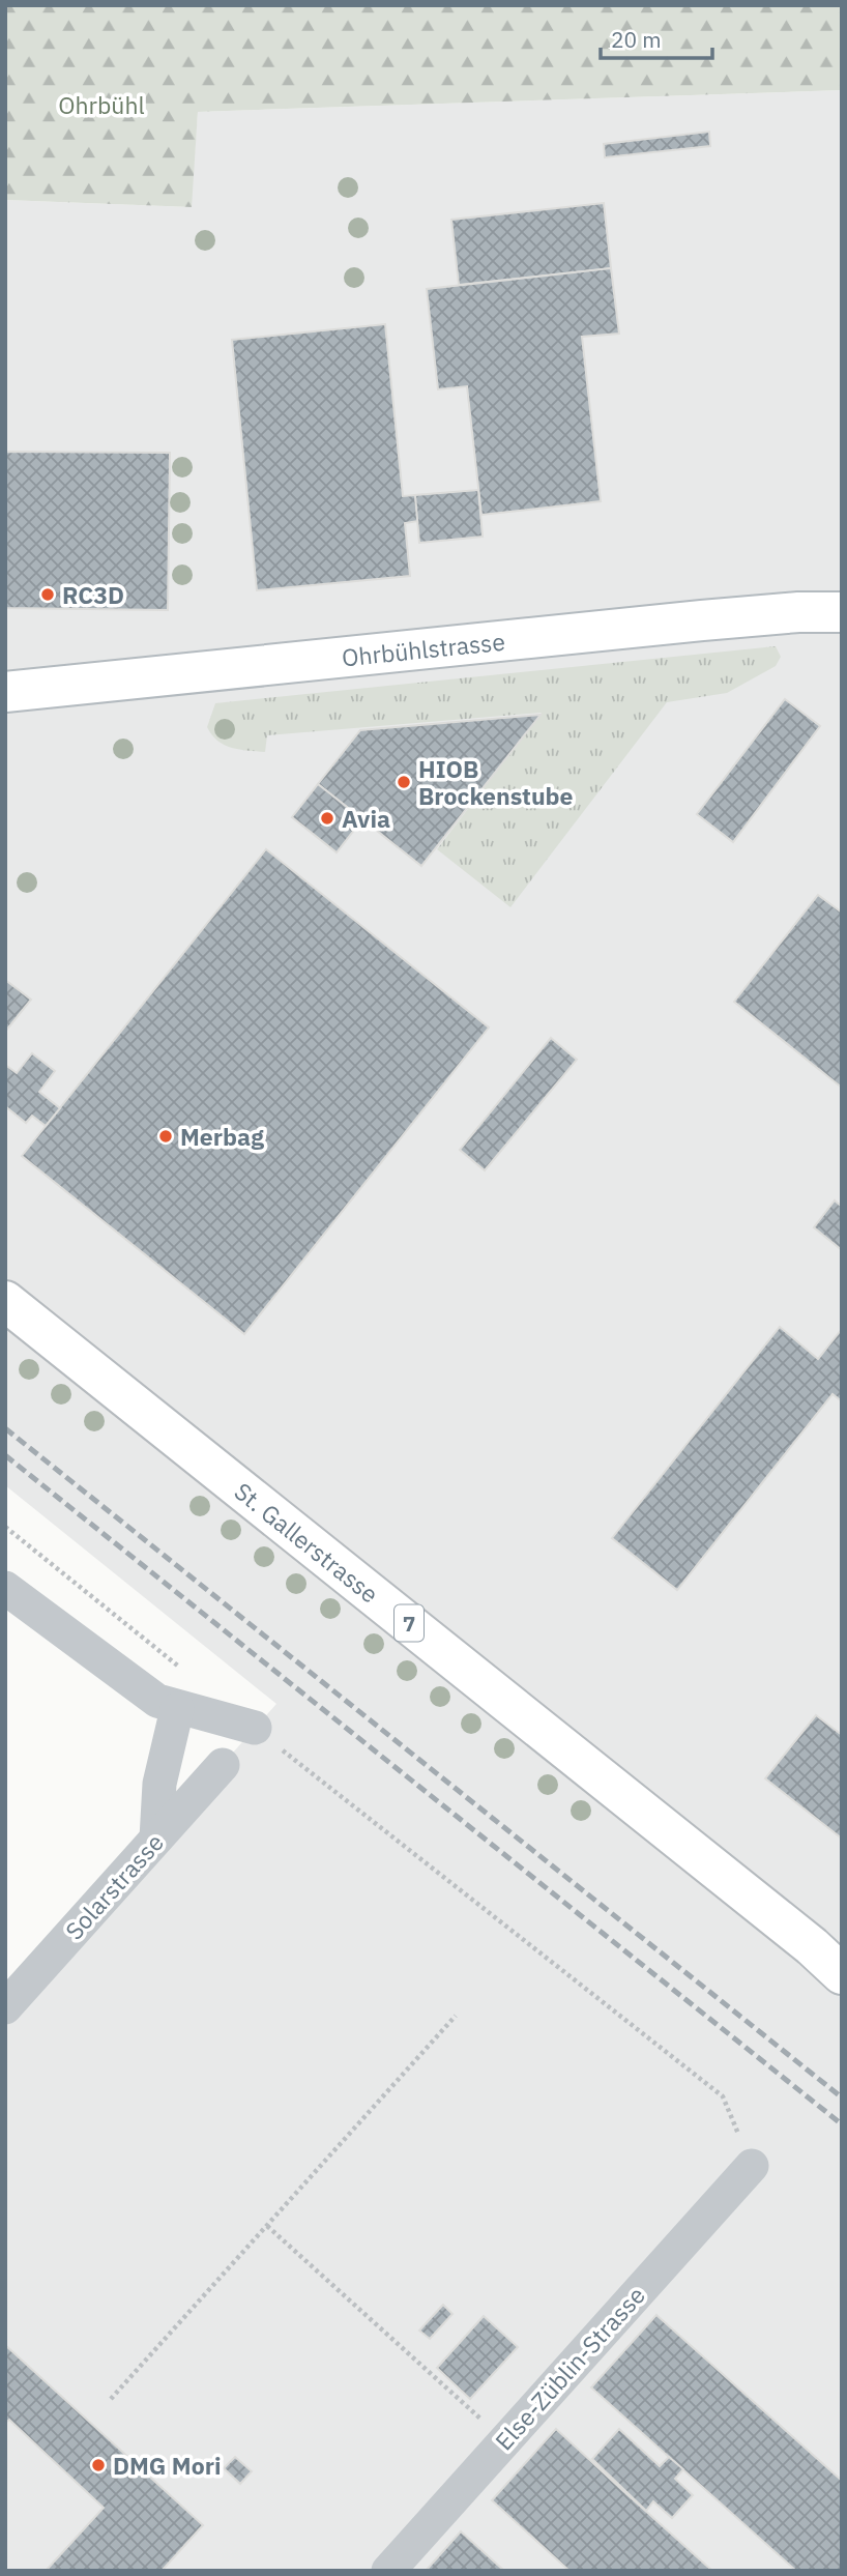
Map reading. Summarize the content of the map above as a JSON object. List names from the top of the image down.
{
  "streets": {
    "main road": ["Ohrbühlstrasse", "St. Gallerstrasse", "7"],
    "street": ["Solarstrasse", "Else-Züblin-Strasse"]
  },
  "parks": ["Ohrbühl"],
  "places": [
    "RC3D",
    "HIOB Brockenstube",
    "Avia",
    "Merbag",
    "DMG Mori"
  ],
  "scale_bar": "20 m"
}
